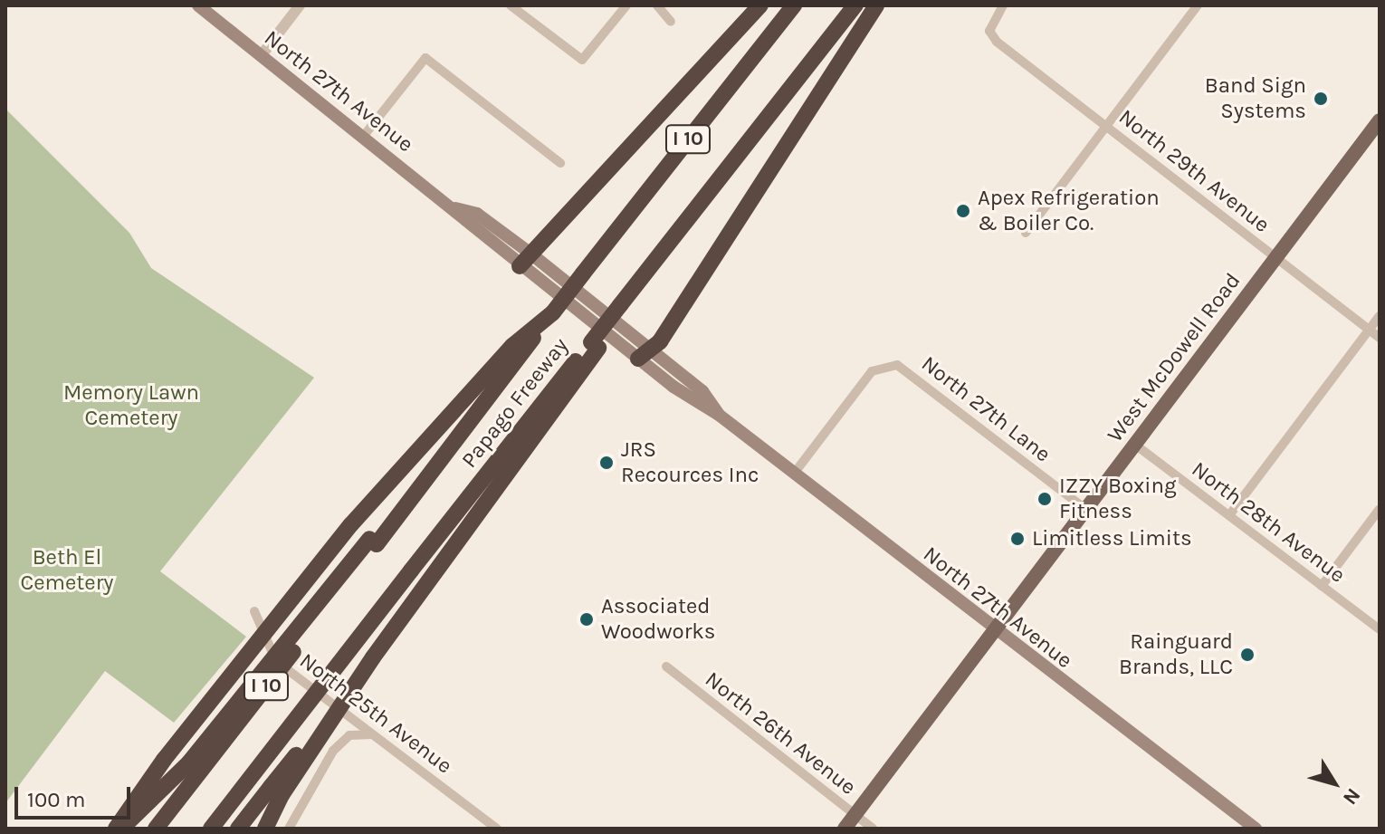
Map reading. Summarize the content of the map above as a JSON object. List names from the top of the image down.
{
  "streets": {
    "highway": ["I 10", "Papago Freeway"],
    "main road": ["North 27th Avenue", "West McDowell Road"],
    "street": [
      "North 29th Avenue",
      "North 27th Lane",
      "North 28th Avenue",
      "North 25th Avenue",
      "North 26th Avenue"
    ]
  },
  "crossings": [
    ["North 27th Avenue", "West McDowell Road"],
    ["North 27th Avenue", "North 27th Lane"],
    ["North 29th Avenue", "West McDowell Road"],
    ["West McDowell Road", "North 27th Lane"],
    ["West McDowell Road", "North 28th Avenue"],
    ["West McDowell Road", "North 26th Avenue"]
  ],
  "parks": ["Memory Lawn Cemetery", "Beth El Cemetery"],
  "places": [
    "Band Sign Systems",
    "Apex Refrigeration & Boiler Co.",
    "JRS Recources Inc",
    "IZZY Boxing Fitness",
    "Limitless Limits",
    "Associated Woodworks",
    "Rainguard Brands, LLC"
  ],
  "scale_bar": "100 m",
  "north": "bottom right"
}
